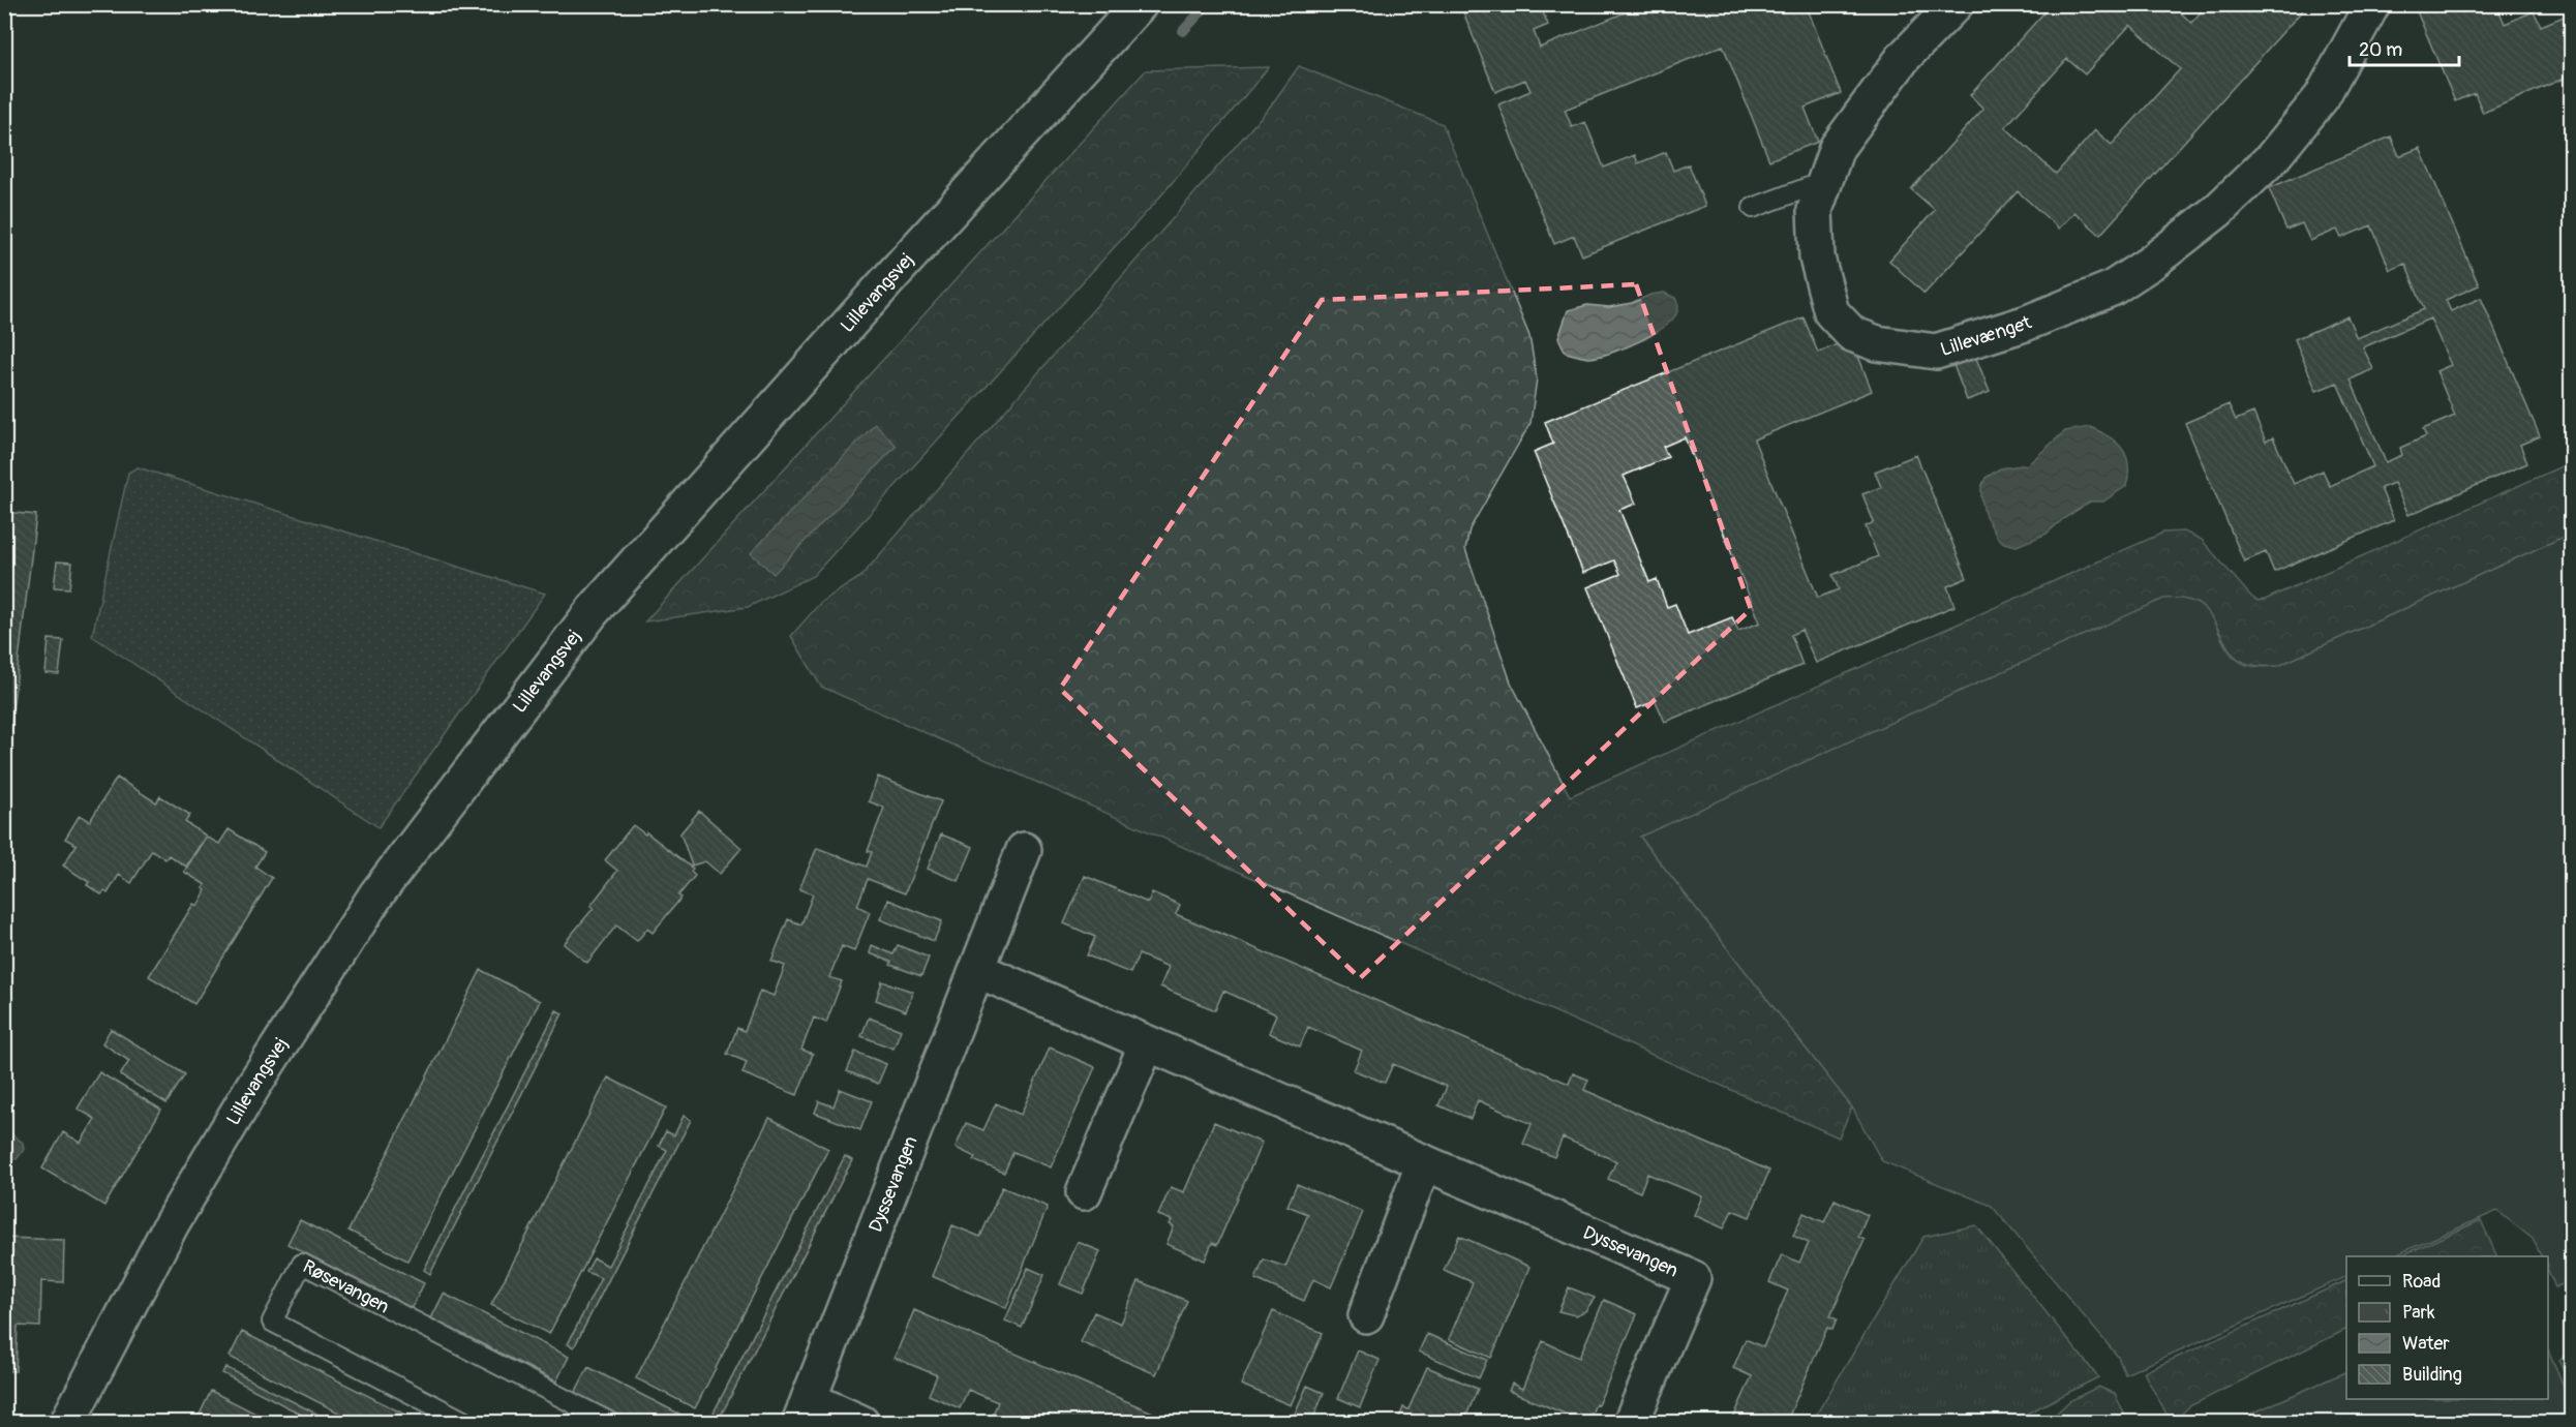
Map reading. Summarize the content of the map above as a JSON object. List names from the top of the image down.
{
  "streets": {
    "street": ["Lillevangsvej", "Lillevænget", "Dyssevangen"],
    "lane": ["Røsevangen"]
  },
  "legend": [
    "Road",
    "Park",
    "Water",
    "Building"
  ],
  "scale_bar": "20 m"
}
